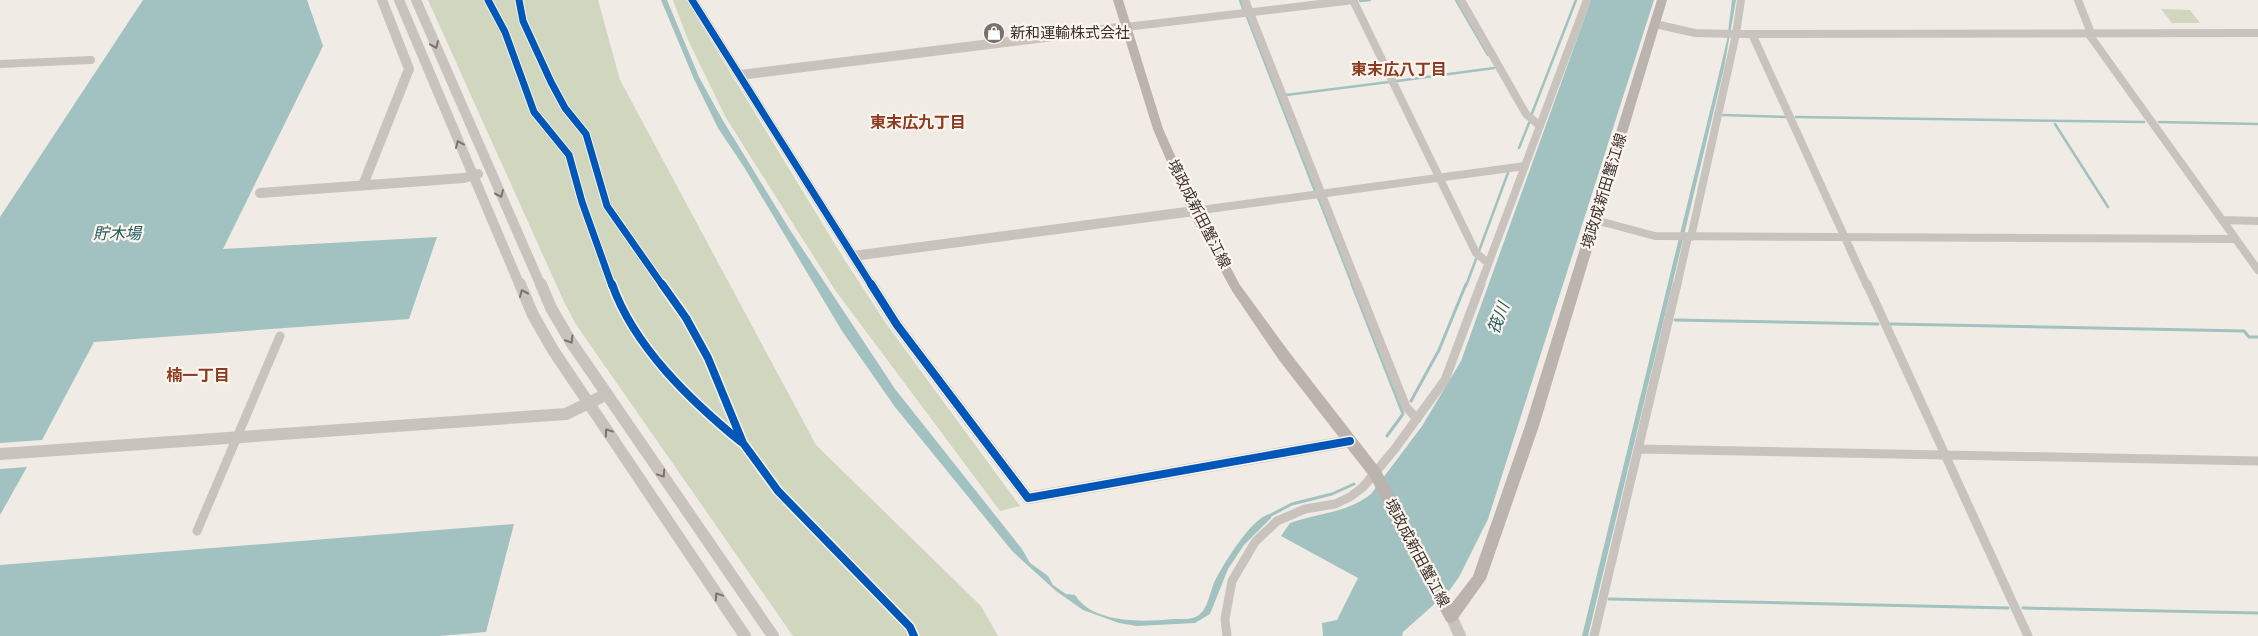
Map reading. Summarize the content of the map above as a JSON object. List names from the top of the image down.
{
  "streets": {
    "main road": ["境政成新田蟹江線"]
  },
  "districts": ["東末広八丁目", "東末広九丁目", "楠一丁目"],
  "water": ["貯木場", "筏川"],
  "places": {
    "shop": ["新和運輸株式会社"]
  }
}
